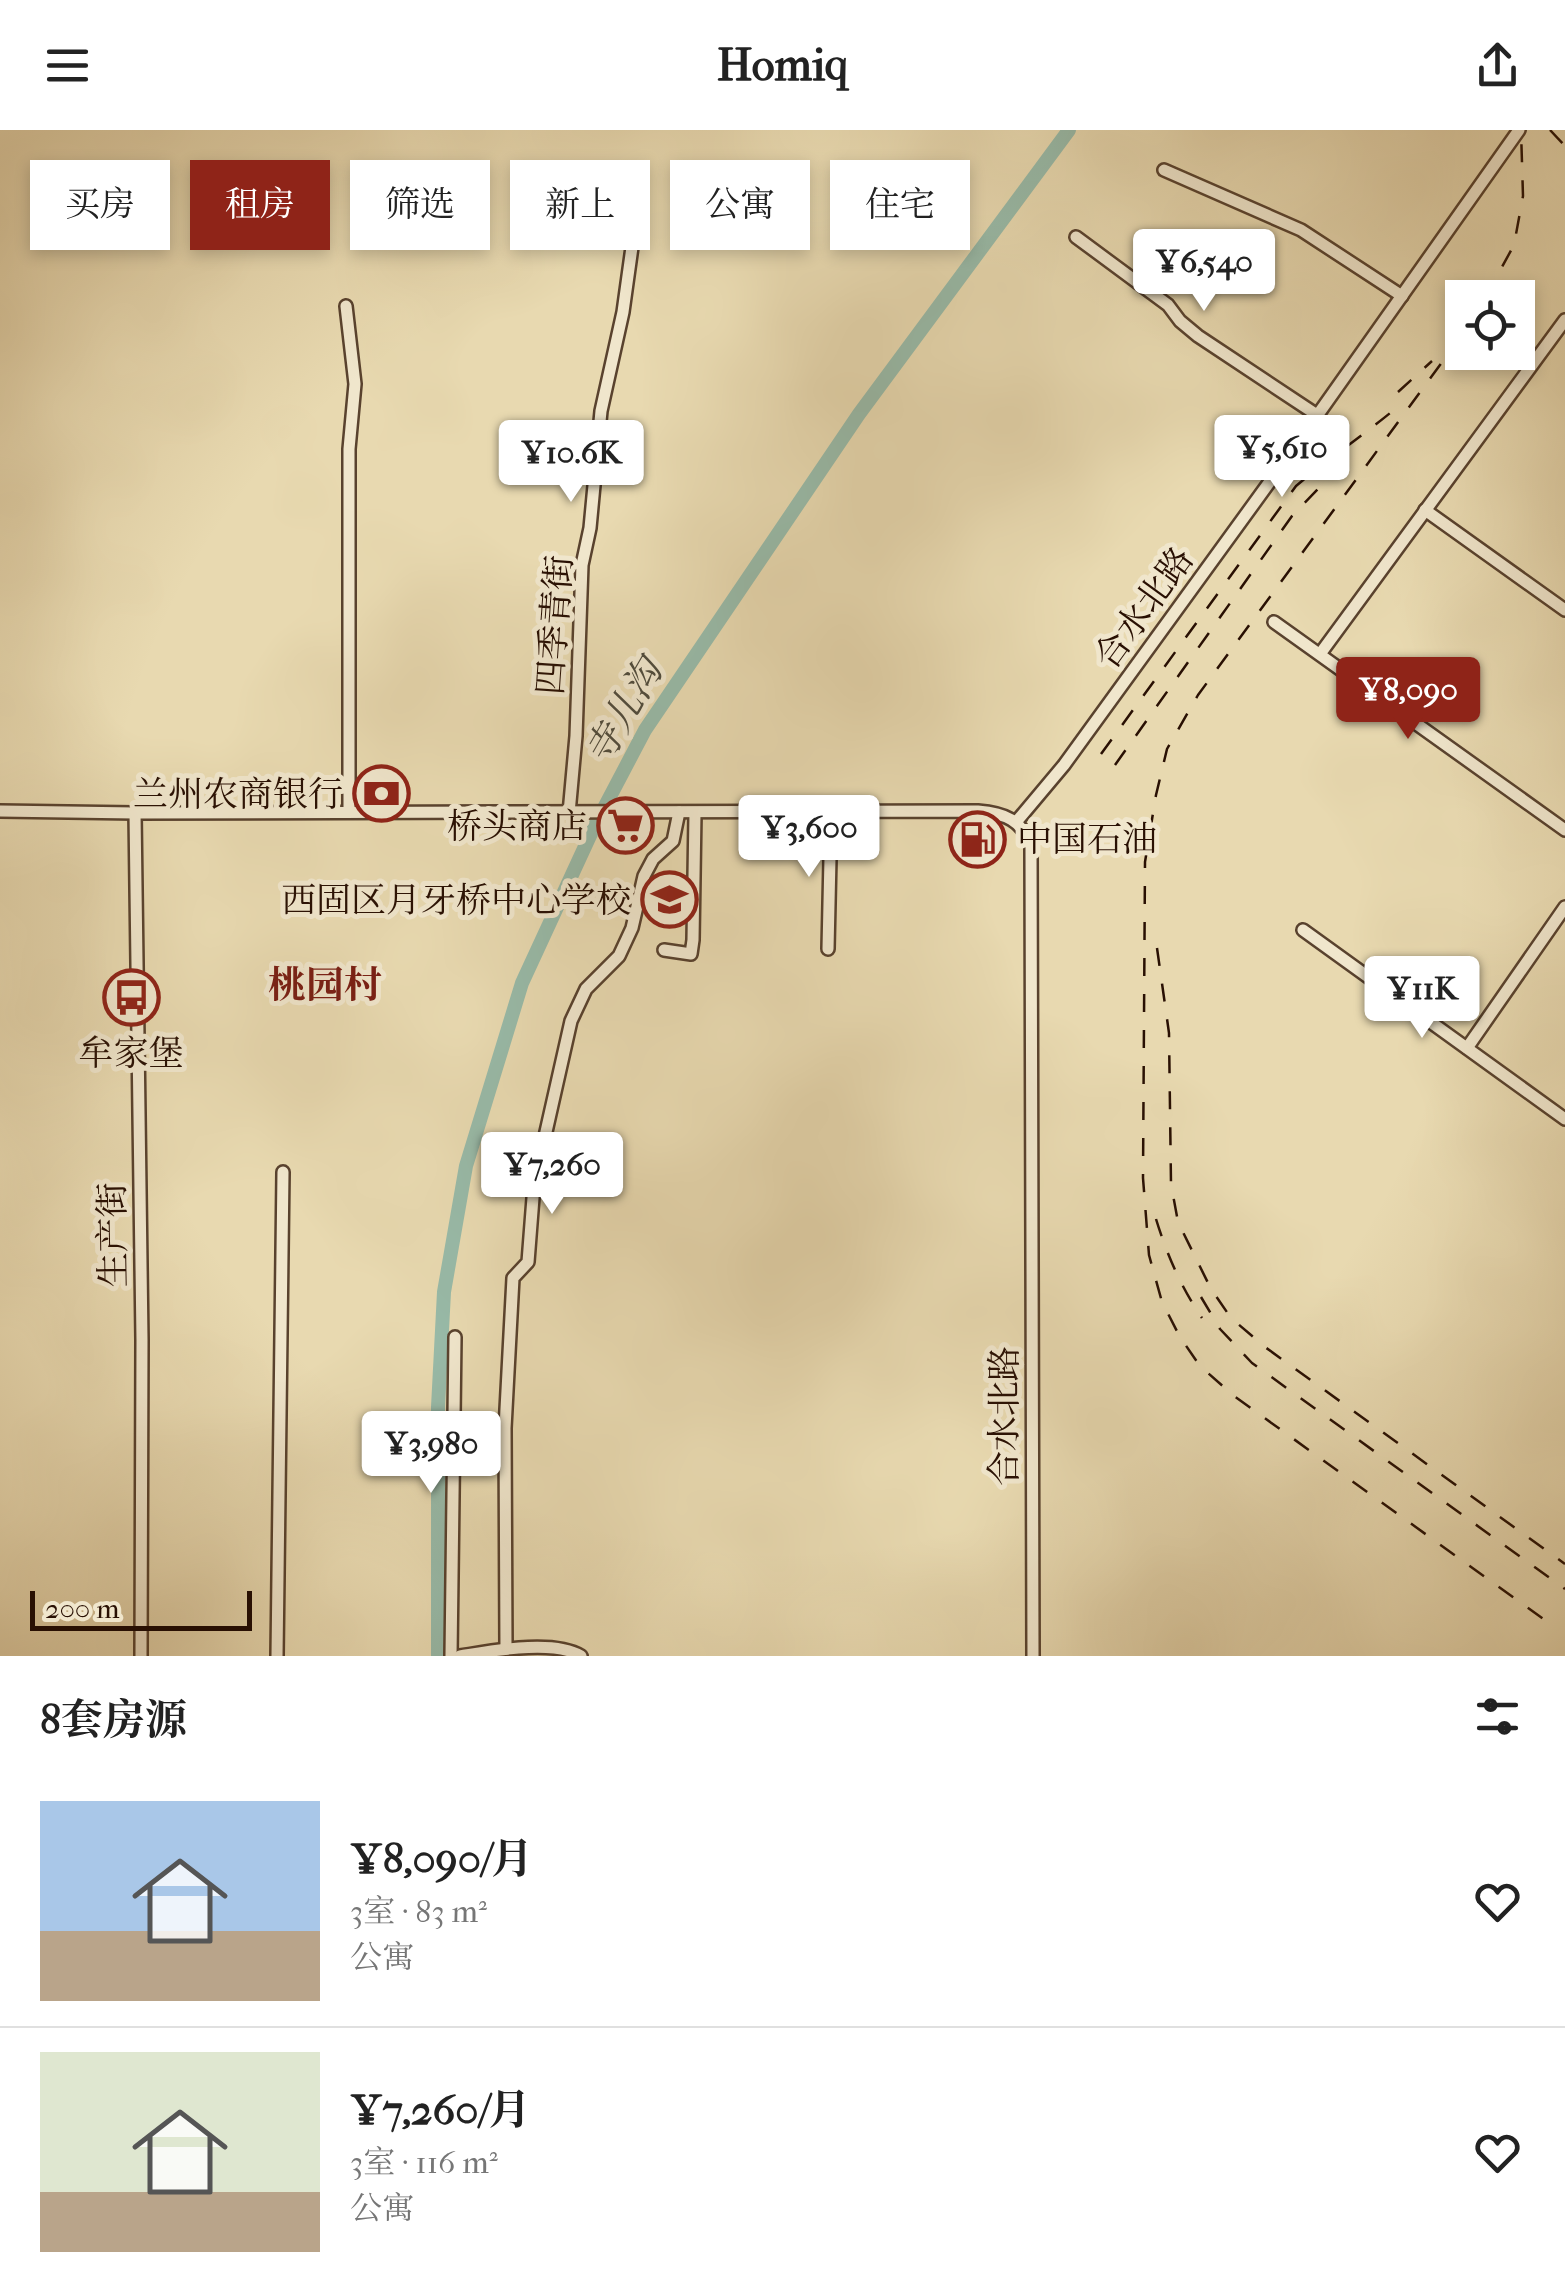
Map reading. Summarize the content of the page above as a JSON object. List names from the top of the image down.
{
  "streets": {
    "street": ["合水北路", "四季青街", "生产街"]
  },
  "districts": ["桃园村"],
  "water": ["寺儿沟"],
  "places": {
    "bank": ["兰州农商银行"],
    "supermarket": ["桥头商店"],
    "fuel station": ["中国石油"],
    "school or university": ["西固区月牙桥中心学校"],
    "bus stop": ["牟家堡"]
  },
  "scale_bar": "200 m",
  "page": {
    "header": "Homiq",
    "chip": [
      "买房",
      "租房",
      "筛选",
      "新上",
      "公寓",
      "住宅"
    ],
    "price": [
      "¥6,540",
      "¥5,610",
      "¥10.6K",
      "¥8,090",
      "¥3,600",
      "¥11K",
      "¥7,260",
      "¥3,980"
    ],
    "scale": "200 m",
    "heading": "8套房源",
    "list": [
      {
        "name": "¥8,090/月",
        "note": "3室 · 83 m² · 公寓"
      },
      {
        "name": "¥7,260/月",
        "note": "3室 · 116 m² · 公寓"
      }
    ]
  }
}
